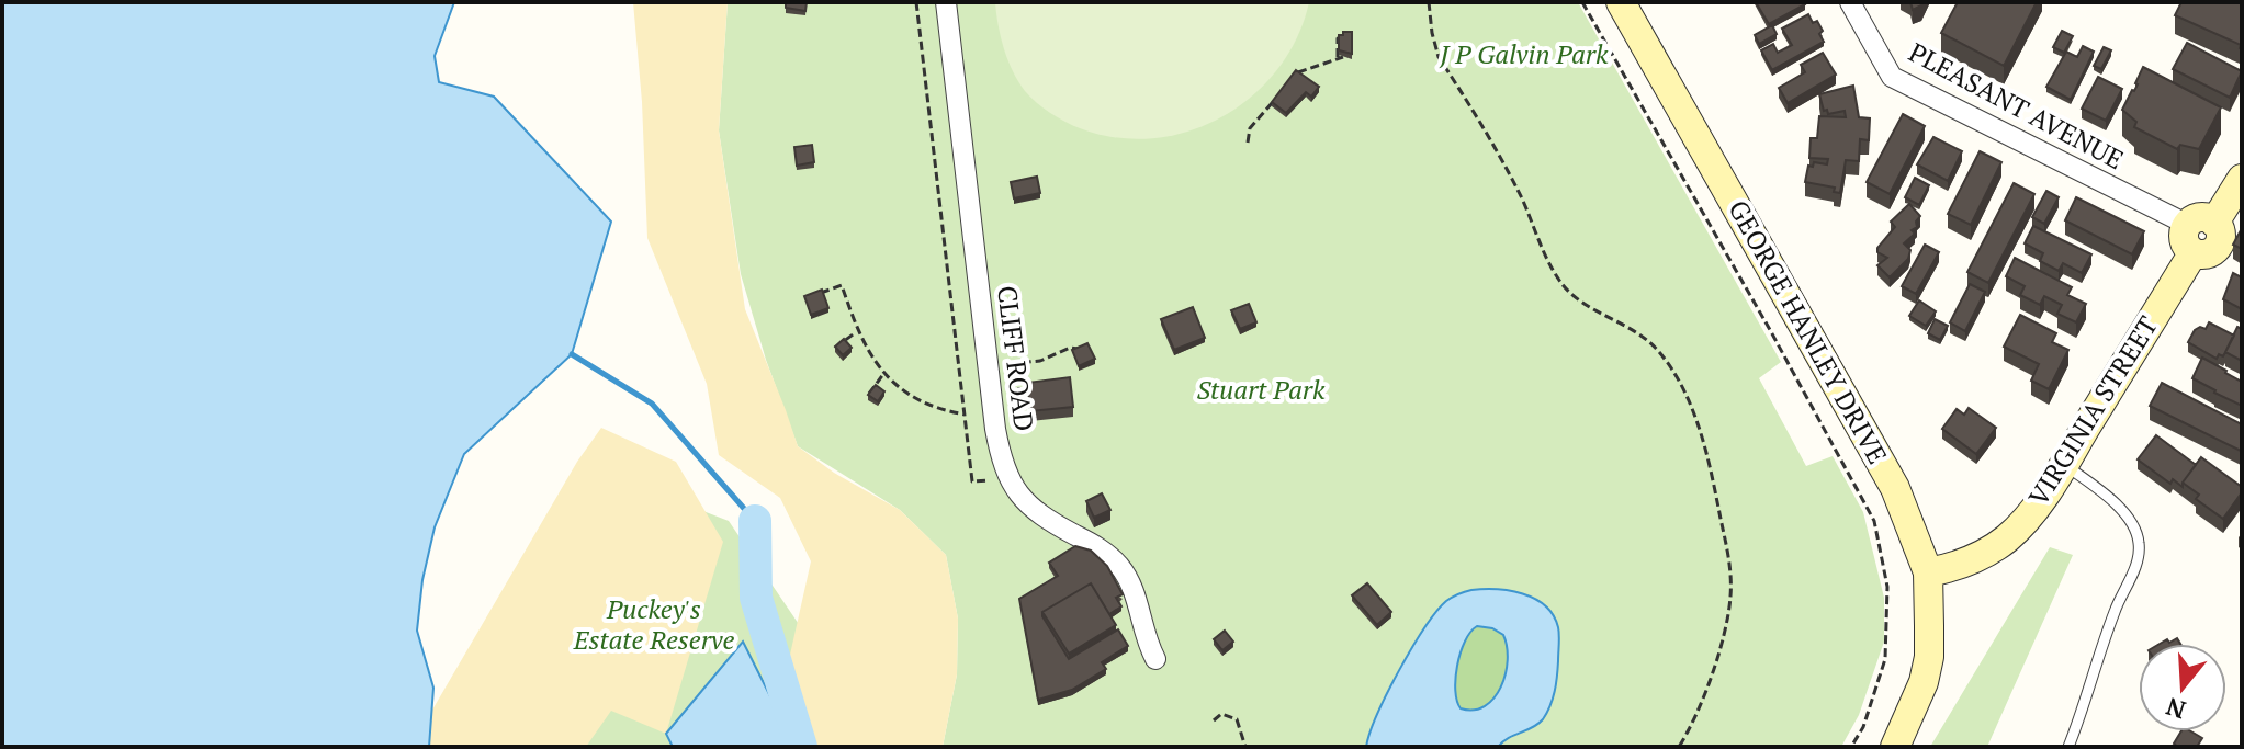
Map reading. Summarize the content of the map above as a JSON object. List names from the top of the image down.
{
  "streets": {
    "main road": ["GEORGE HANLEY DRIVE", "VIRGINIA STREET"],
    "street": ["PLEASANT AVENUE", "CLIFF ROAD"]
  },
  "crossings": [
    ["PLEASANT AVENUE", "VIRGINIA STREET"],
    ["GEORGE HANLEY DRIVE", "VIRGINIA STREET"]
  ],
  "parks": ["J P Galvin Park", "Stuart Park", "Puckey's Estate Reserve"],
  "north": "bottom"
}
